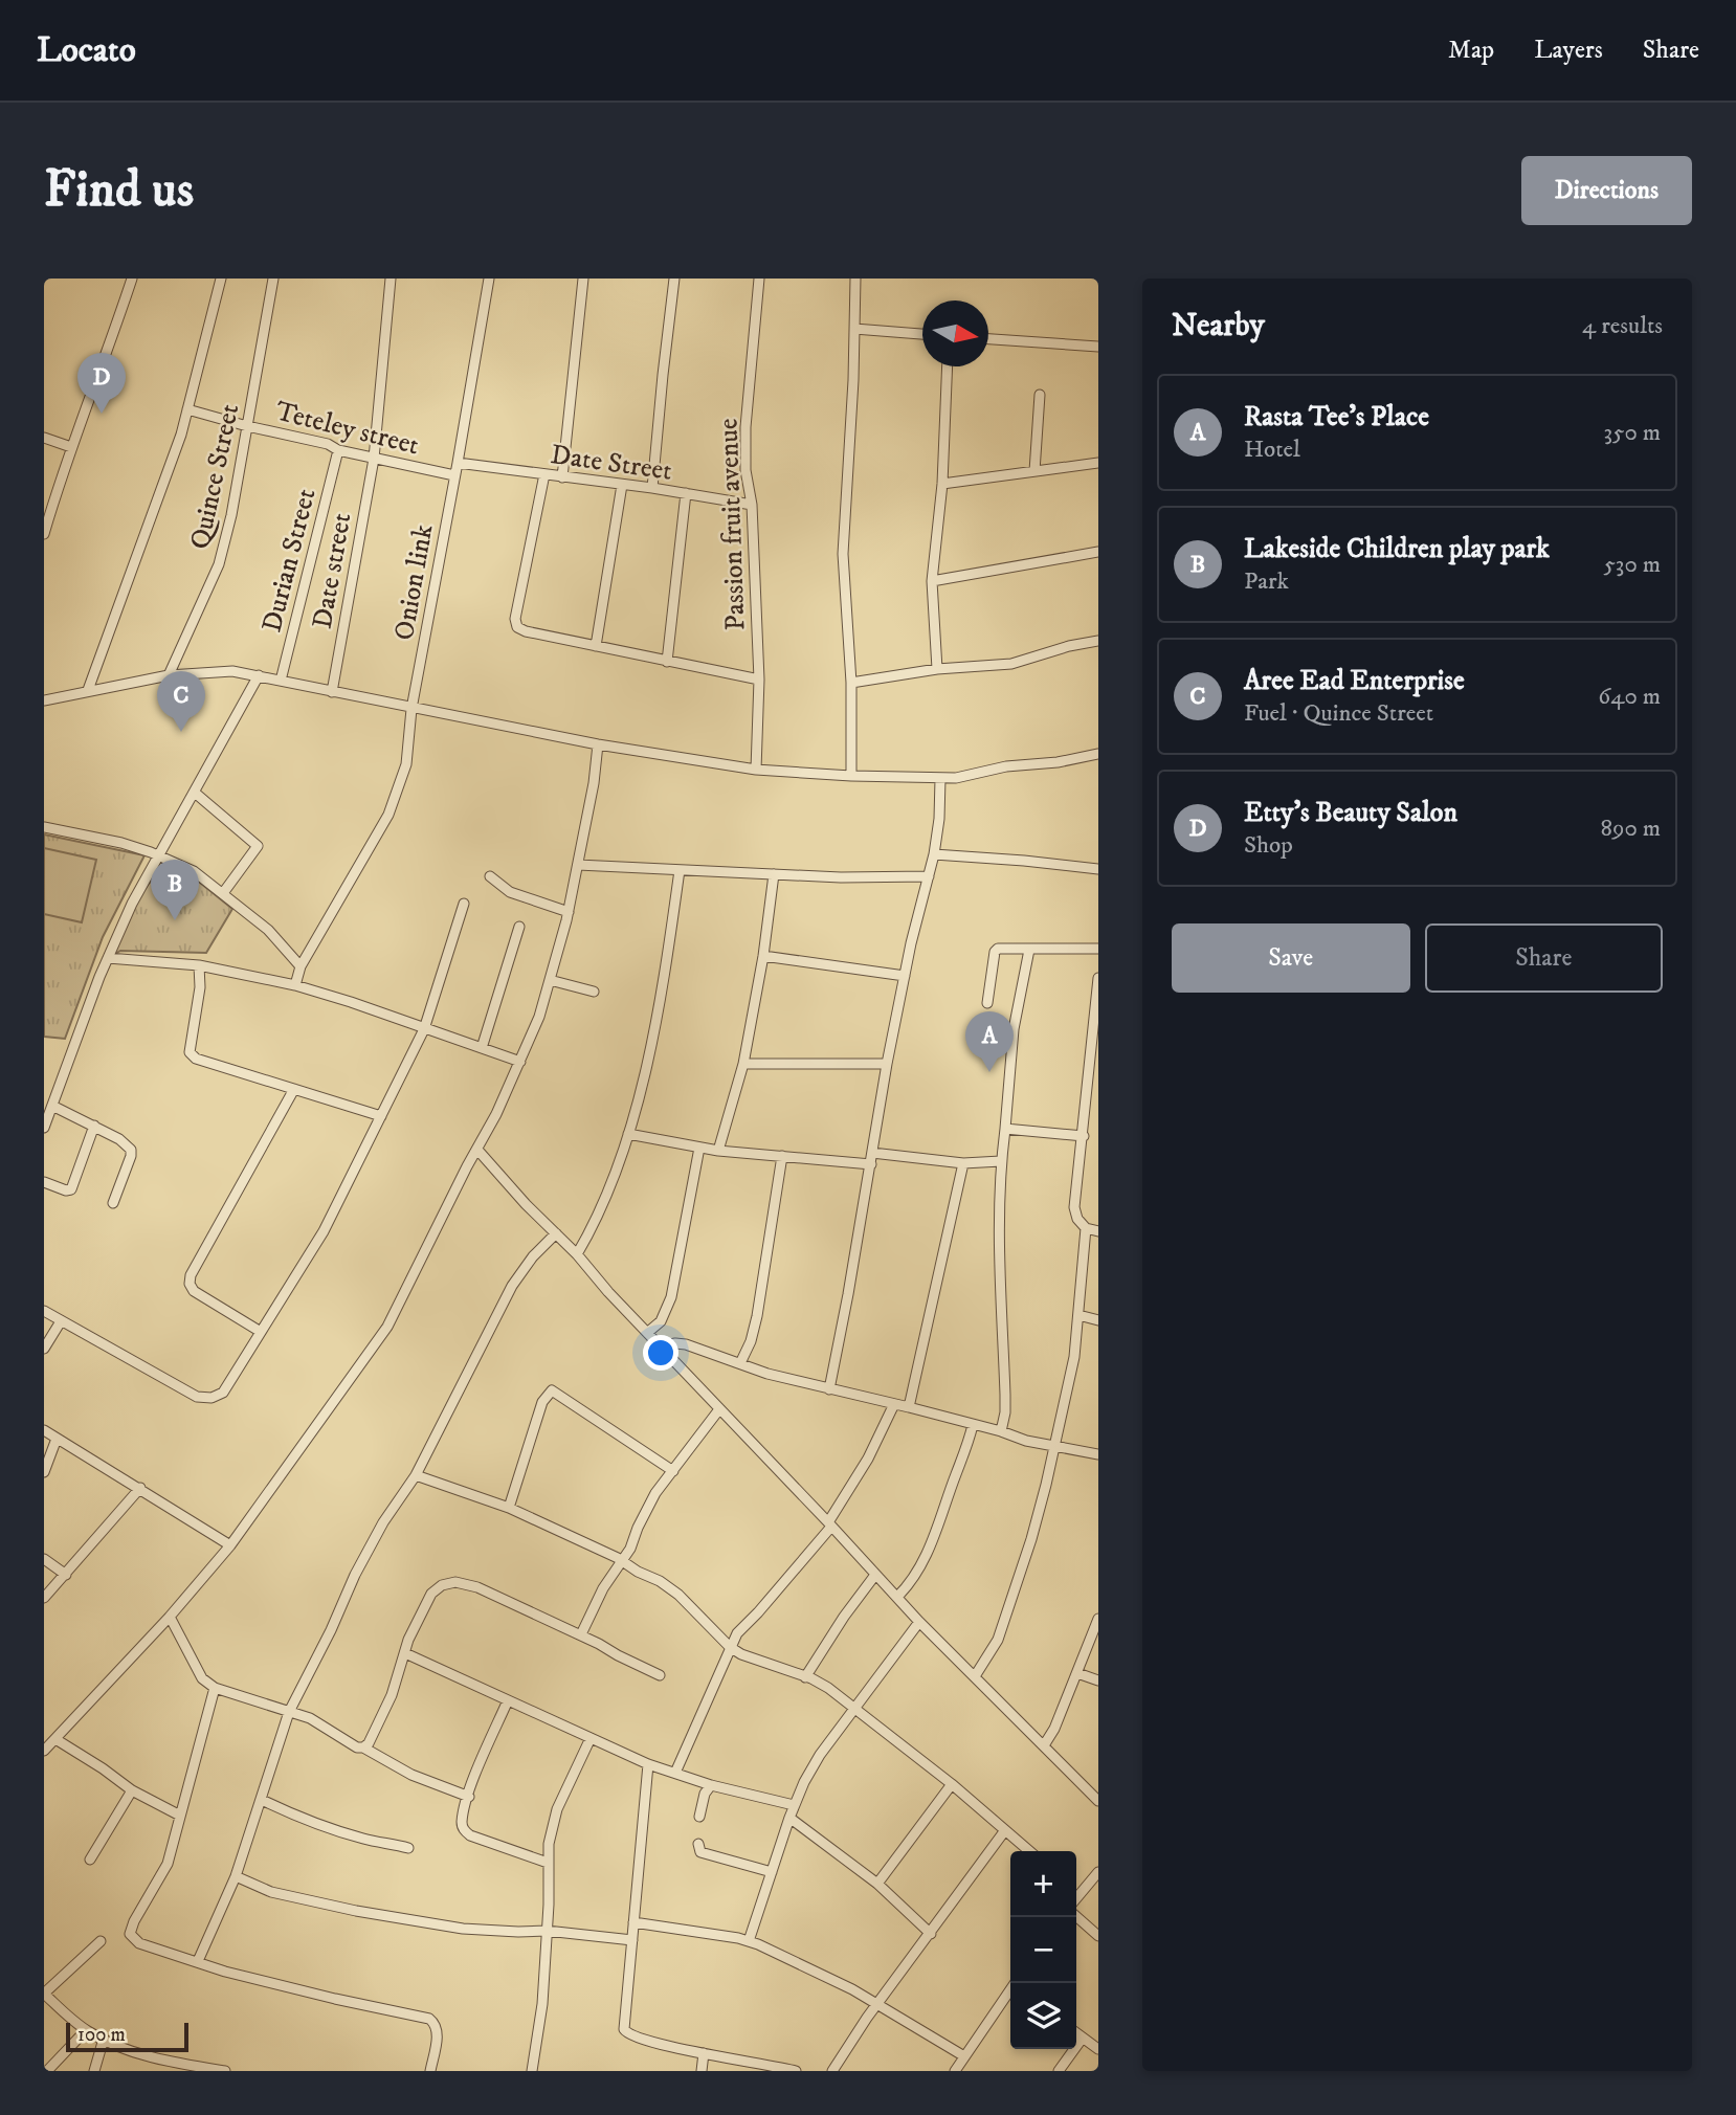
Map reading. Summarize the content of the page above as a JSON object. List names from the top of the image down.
{
  "streets": {
    "street": [
      "Teteley street",
      "Date Street",
      "Quince Street",
      "Passion fruit avenue",
      "Durian Street",
      "Date street",
      "Onion link"
    ]
  },
  "crossings": [
    ["Teteley street", "Quince Street"],
    ["Teteley street", "Durian Street"],
    ["Teteley street", "Date street"],
    ["Teteley street", "Onion link"],
    ["Date Street", "Passion fruit avenue"],
    ["Date Street", "Onion link"]
  ],
  "scale_bar": "100 m",
  "north": "right",
  "page": {
    "header": "Locato",
    "nav": ["Map", "Layers", "Share"],
    "buttons": [
      "Directions",
      ["Save", "Share"]
    ],
    "title": "Find us",
    "heading": ["Nearby", "4 results"],
    "pins": [
      "D",
      "C",
      "B",
      "A"
    ],
    "list": [
      {
        "mark": "A",
        "name": "Rasta Tee’s Place",
        "note": "Hotel",
        "value": "350 m"
      },
      {
        "mark": "B",
        "name": "Lakeside Children play park",
        "note": "Park",
        "value": "530 m"
      },
      {
        "mark": "C",
        "name": "Aree Ead Enterprise",
        "note": "Fuel · Quince Street",
        "value": "640 m"
      },
      {
        "mark": "D",
        "name": "Etty's Beauty Salon",
        "note": "Shop",
        "value": "890 m"
      }
    ],
    "map_buttons": ["+", "−"],
    "scale": "100 m"
  }
}
